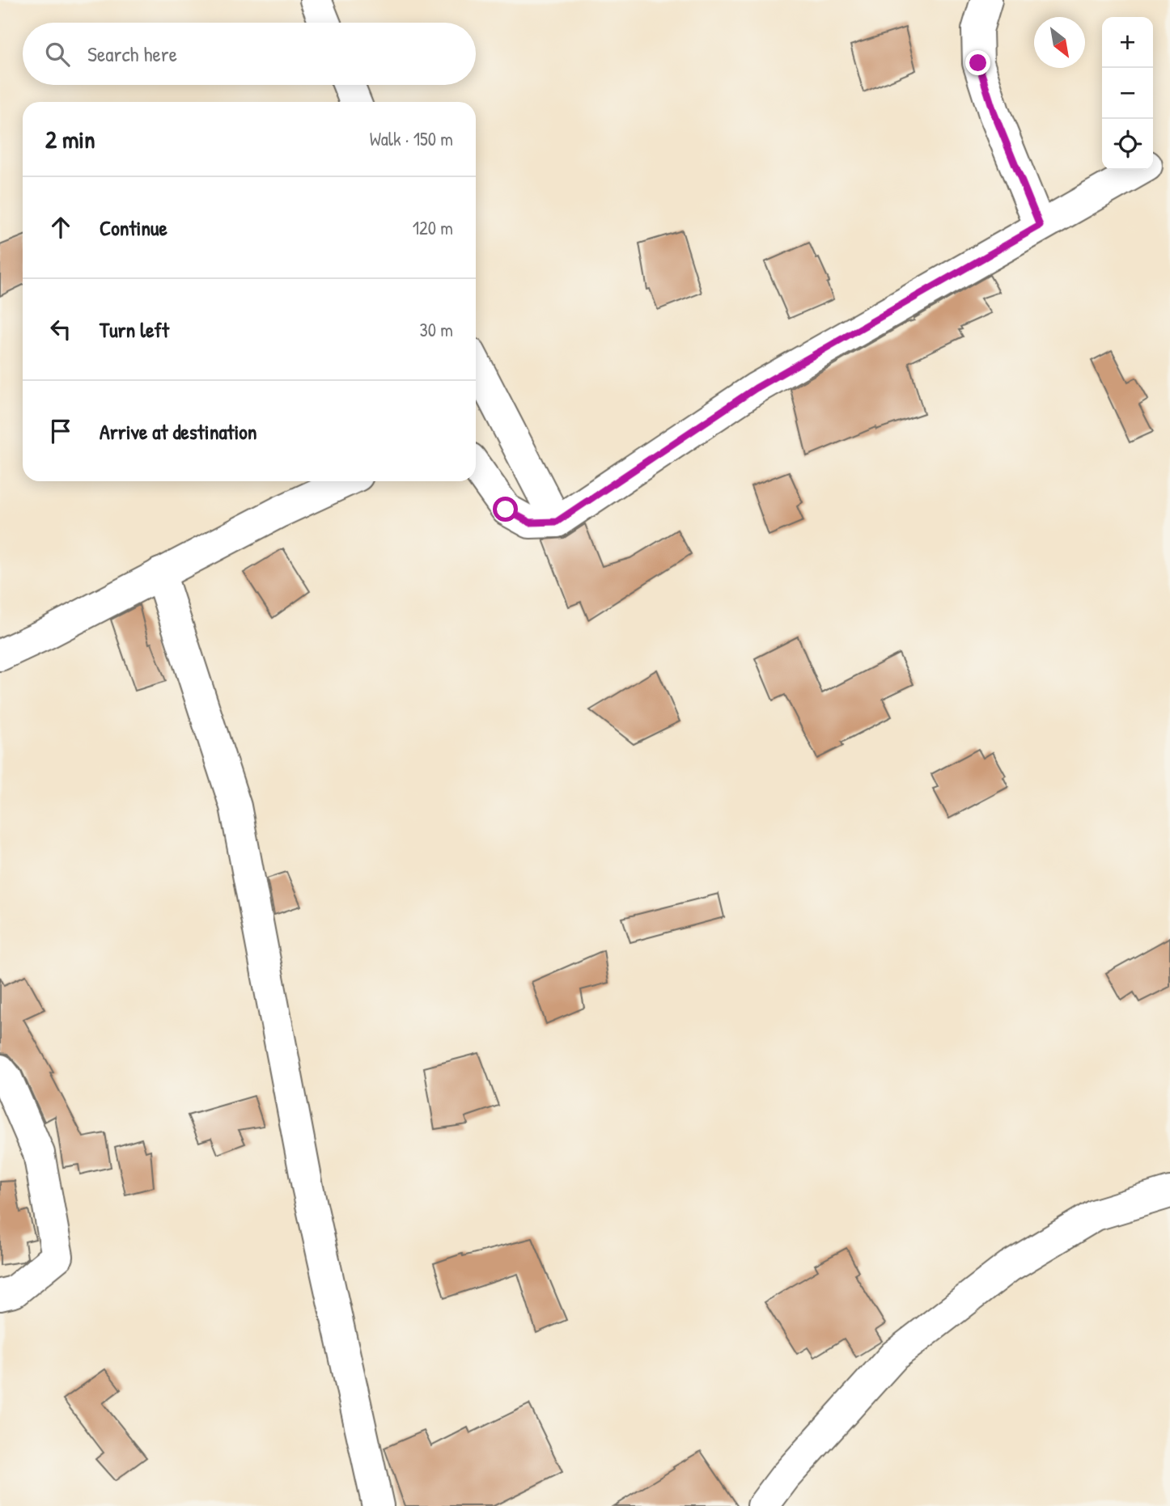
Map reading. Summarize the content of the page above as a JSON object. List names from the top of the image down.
{
  "north": "bottom right",
  "page": {
    "map_buttons": ["+", "−"],
    "search": "Search here",
    "heading": ["2 min", "Walk · 150 m"],
    "list": [
      ["Continue", "120 m"],
      ["Turn left", "30 m"],
      "Arrive at destination"
    ]
  }
}
